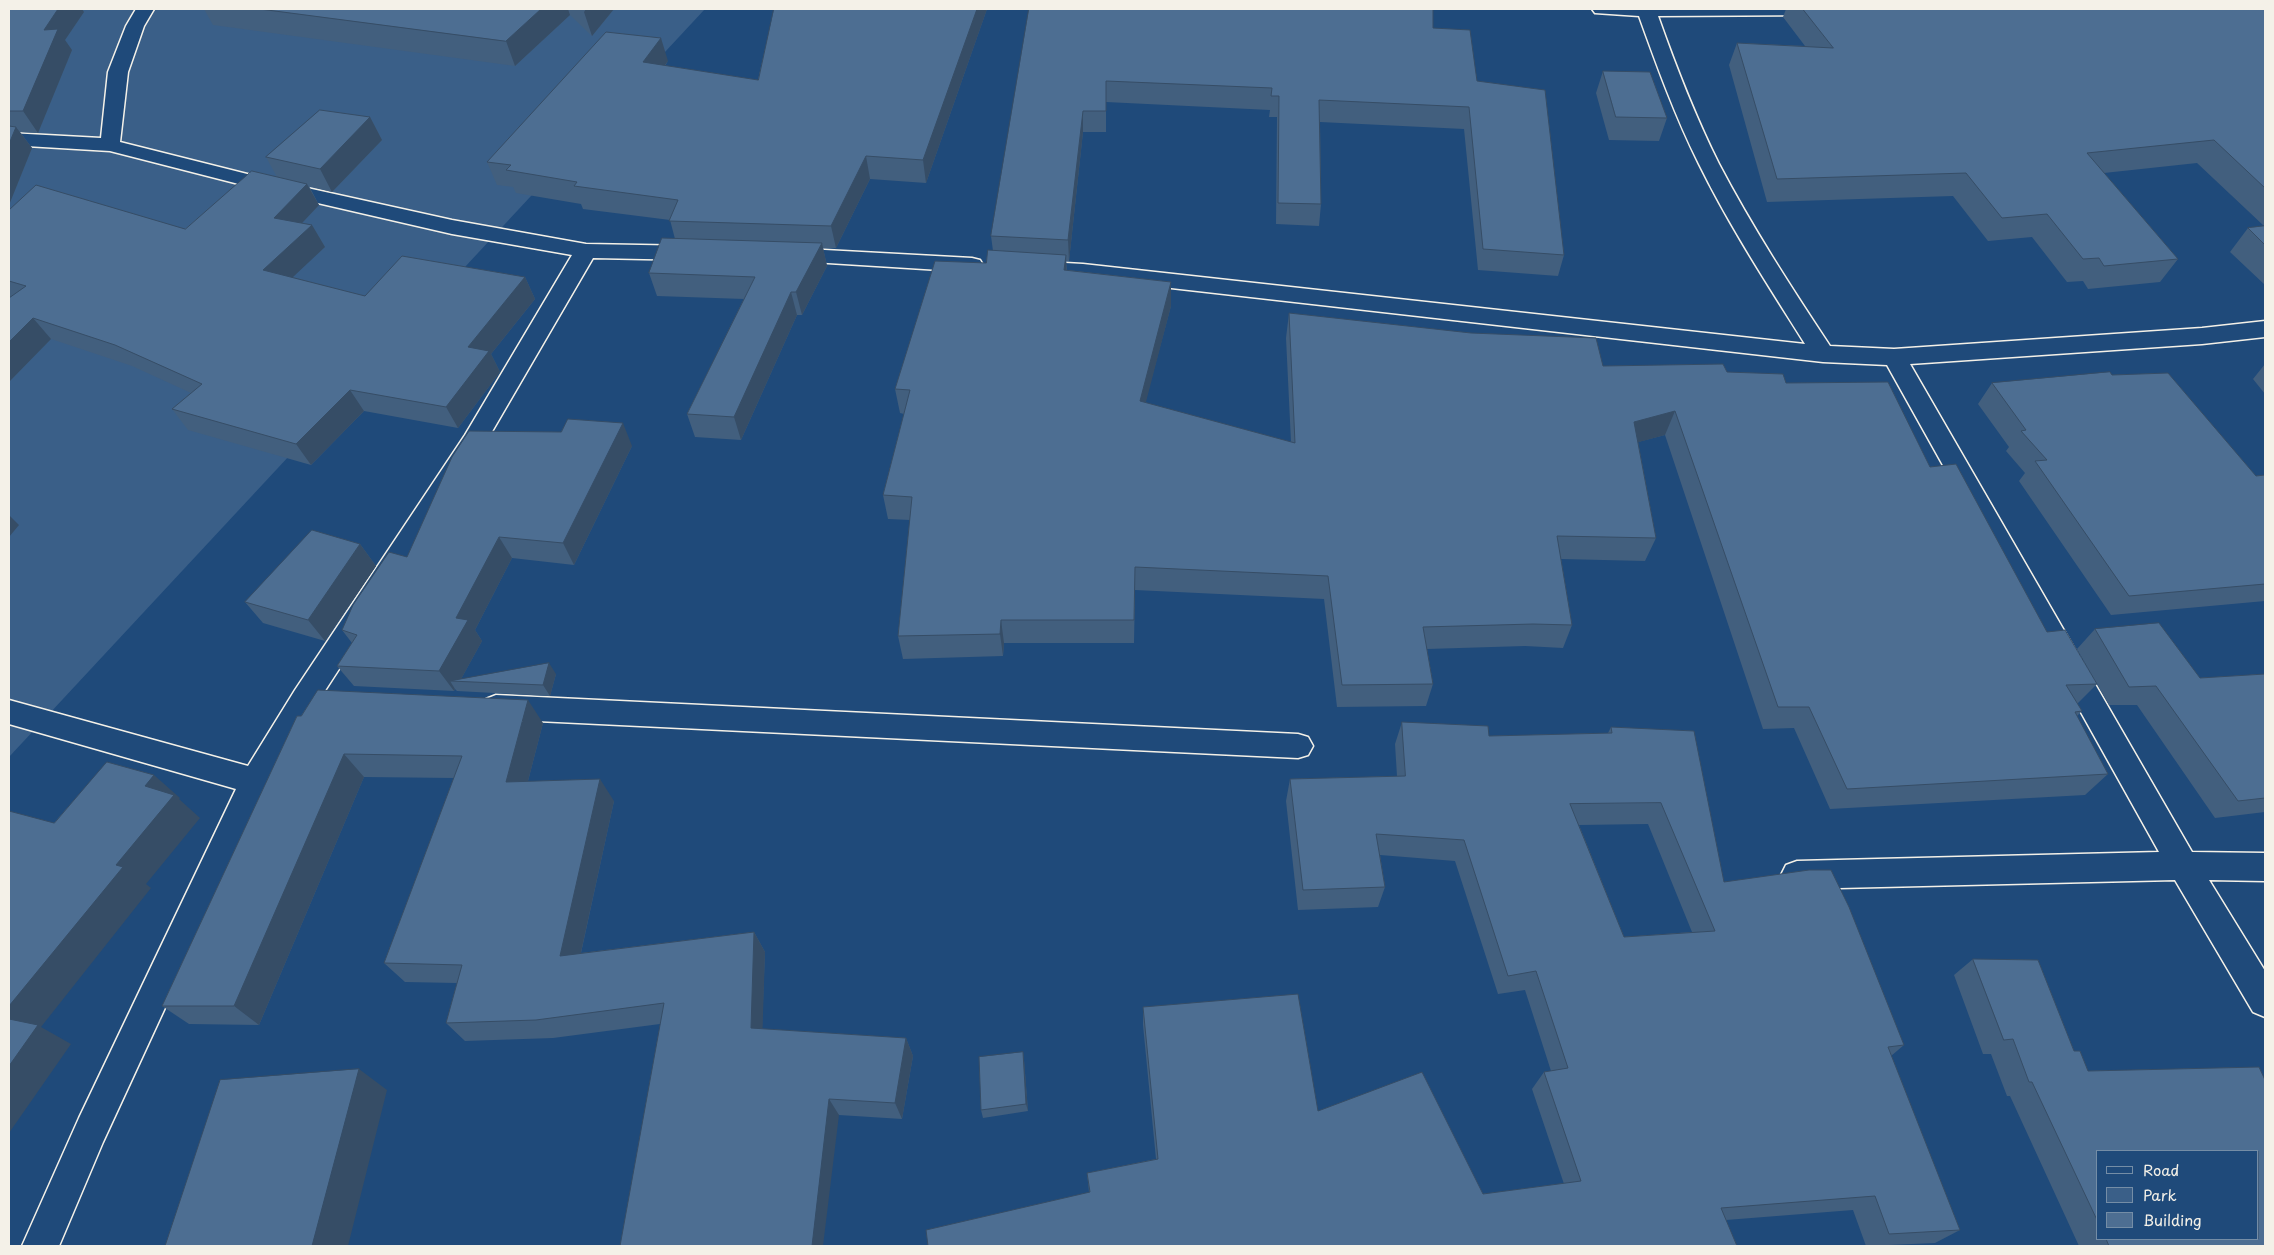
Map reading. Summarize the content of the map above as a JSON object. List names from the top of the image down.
{
  "legend": ["Road", "Park", "Building"]
}
